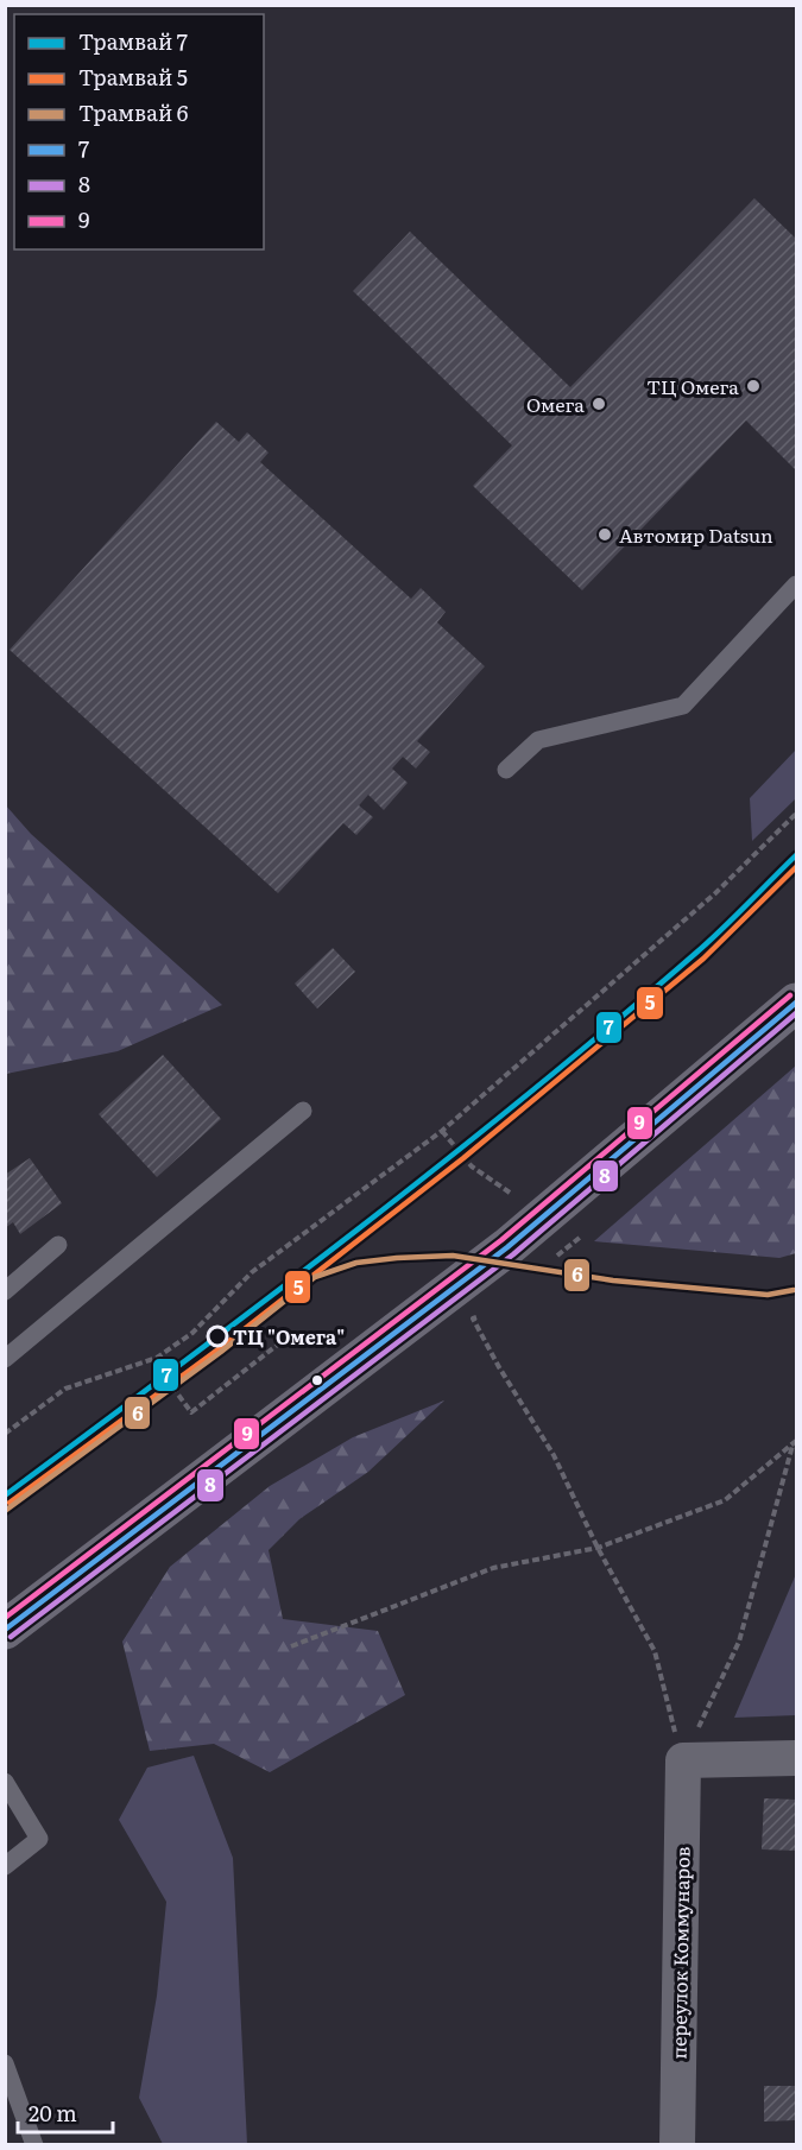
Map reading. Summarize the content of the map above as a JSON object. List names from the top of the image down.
{
  "streets": {
    "street": ["переулок Коммунаров"]
  },
  "places": [
    "ТЦ Омега",
    "Омега",
    "Автомир Datsun",
    "ТЦ \"Омега\""
  ],
  "lines": [
    "tram line 7",
    "tram line 5",
    "transit line 9",
    "transit line 7",
    "transit line 8",
    "tram line 6"
  ],
  "legend": [
    "Трамвай 7",
    "Трамвай 5",
    "Трамвай 6",
    "7",
    "8",
    "9"
  ],
  "scale_bar": "20 m"
}
